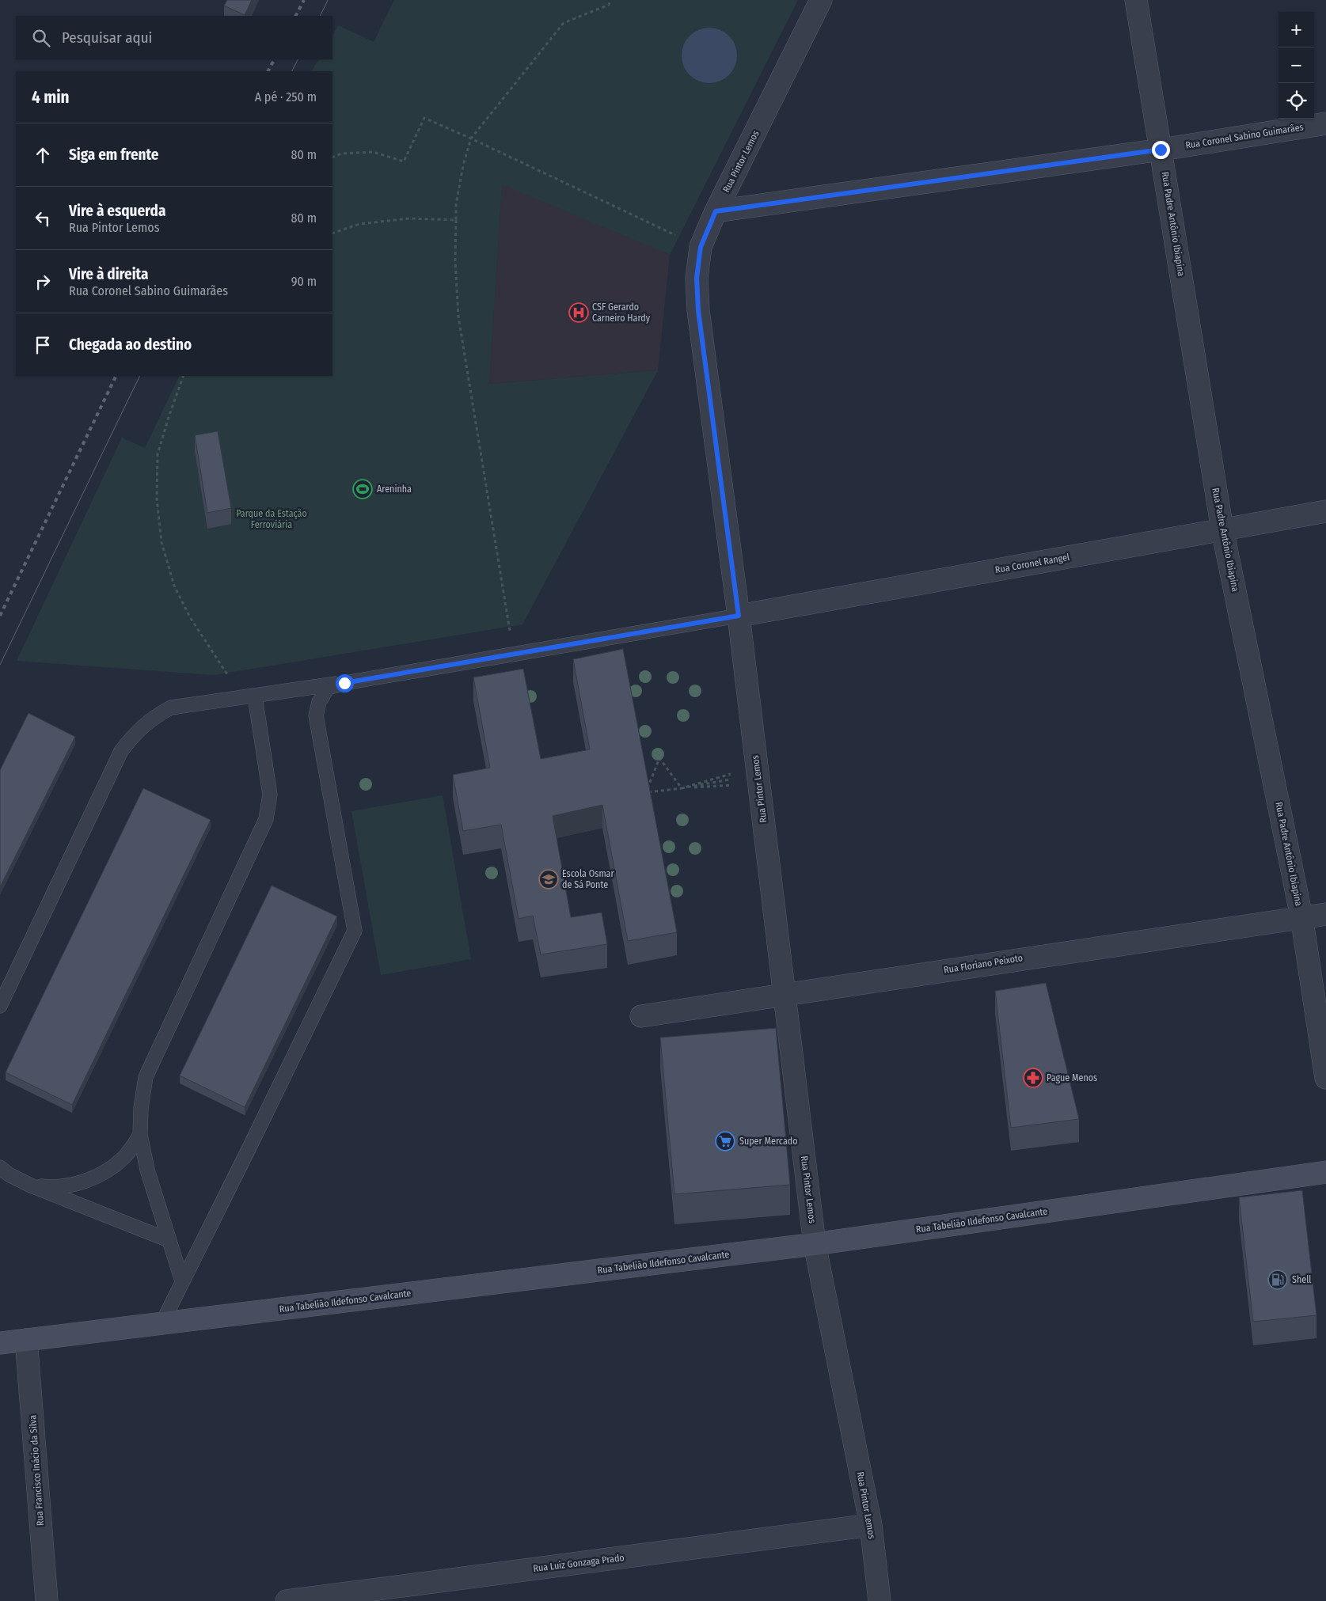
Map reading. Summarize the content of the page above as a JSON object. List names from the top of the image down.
{
  "streets": {
    "main road": ["Rua Tabelião Ildefonso Cavalcante"],
    "street": [
      "Rua Coronel Sabino Guimarães",
      "Rua Pintor Lemos",
      "Rua Padre Antônio Ibiapina",
      "Rua Coronel Rangel",
      "Rua Floriano Peixoto",
      "Rua Francisco Inácio da Silva",
      "Rua Luiz Gonzaga Prado"
    ]
  },
  "crossings": [
    ["Rua Coronel Sabino Guimarães", "Rua Pintor Lemos"],
    ["Rua Coronel Sabino Guimarães", "Rua Padre Antônio Ibiapina"],
    ["Rua Pintor Lemos", "Rua Coronel Rangel"],
    ["Rua Pintor Lemos", "Rua Floriano Peixoto"],
    ["Rua Pintor Lemos", "Rua Tabelião Ildefonso Cavalcante"],
    ["Rua Pintor Lemos", "Rua Luiz Gonzaga Prado"],
    ["Rua Padre Antônio Ibiapina", "Rua Coronel Rangel"],
    ["Rua Padre Antônio Ibiapina", "Rua Floriano Peixoto"],
    ["Rua Tabelião Ildefonso Cavalcante", "Rua Francisco Inácio da Silva"]
  ],
  "parks": ["Parque da Estação Ferroviária"],
  "places": {
    "hospital": ["CSF Gerardo Carneiro Hardy"],
    "sports": ["Areninha"],
    "school or university": ["Escola Osmar de Sá Ponte"],
    "pharmacy": ["Pague Menos"],
    "supermarket": ["Super Mercado"],
    "fuel station": ["Shell"]
  },
  "page": {
    "map_buttons": ["+", "−"],
    "search": "Pesquisar aqui",
    "heading": ["4 min", "A pé · 250 m"],
    "list": [
      ["Siga em frente", "80 m"],
      ["Vire à esquerda", "Rua Pintor Lemos", "80 m"],
      ["Vire à direita", "Rua Coronel Sabino Guimarães", "90 m"],
      "Chegada ao destino"
    ]
  }
}
